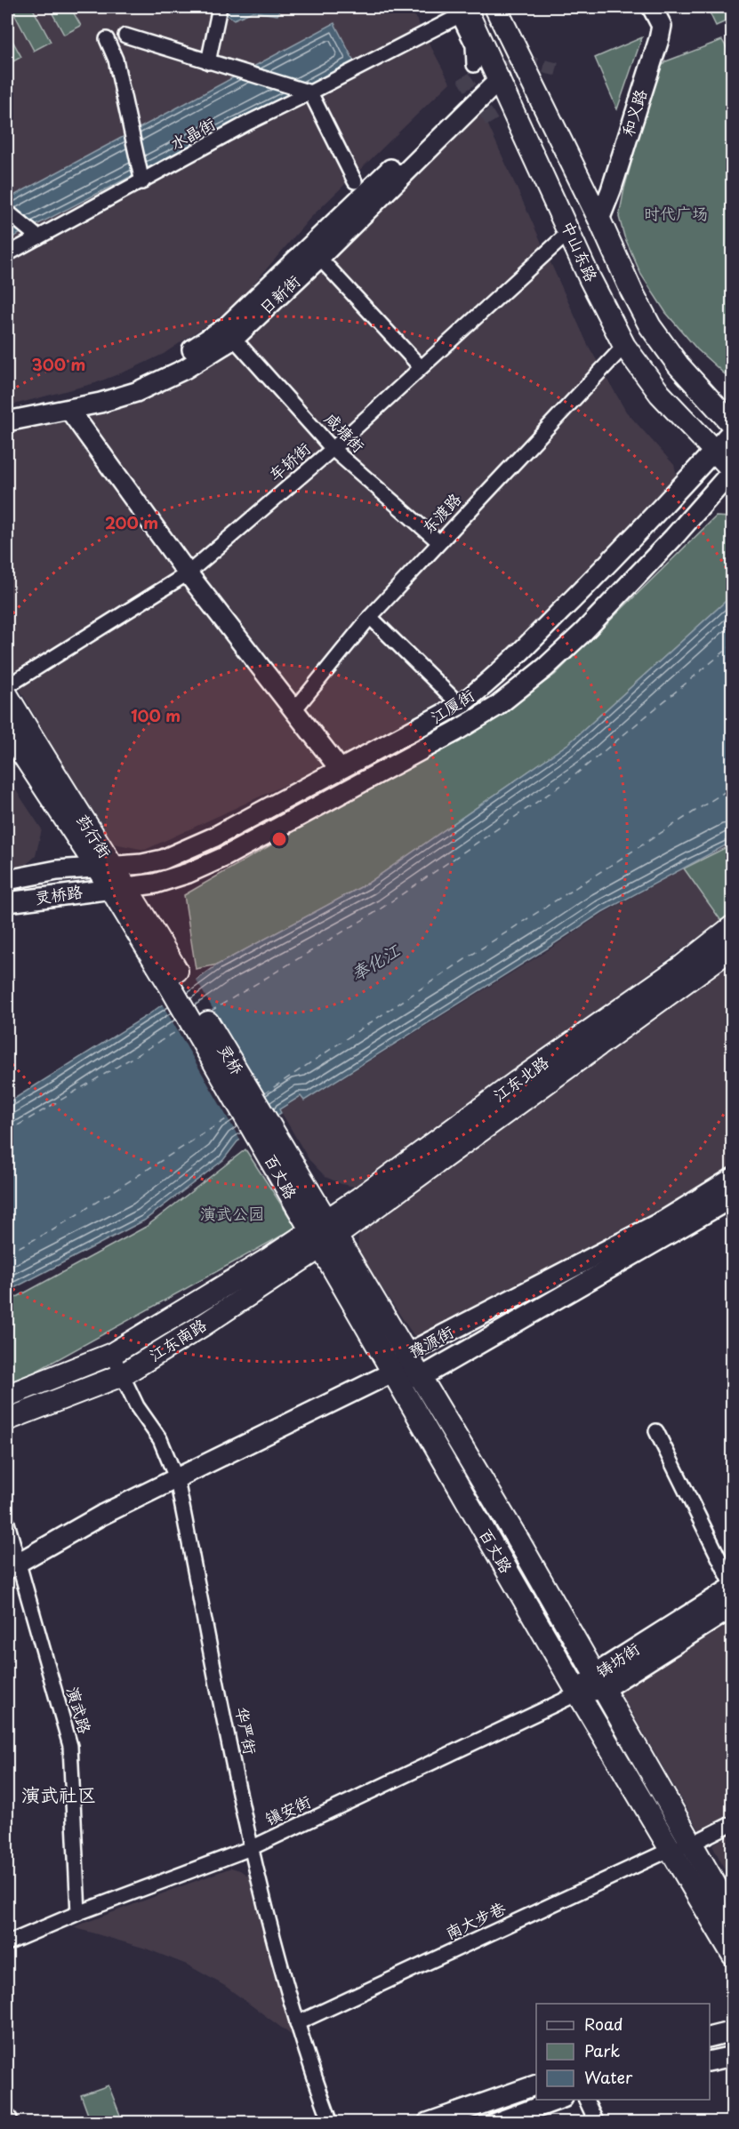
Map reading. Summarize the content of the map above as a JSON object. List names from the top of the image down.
{
  "streets": {
    "main road": [
      "中山东路",
      "药行街",
      "灵桥",
      "江东北路",
      "百丈路",
      "江东南路"
    ],
    "street": [
      "和义路",
      "水晶街",
      "日新街",
      "咸塘街",
      "车轿街",
      "东渡路",
      "江厦街",
      "灵桥路",
      "豫源街",
      "铸坊街",
      "演武路",
      "华严街",
      "镇安街",
      "南大步巷"
    ]
  },
  "crossings": [
    ["和义路", "中山东路"],
    ["水晶街", "中山东路"],
    ["中山东路", "日新街"],
    ["中山东路", "车轿街"],
    ["中山东路", "东渡路"],
    ["中山东路", "江厦街"],
    ["日新街", "咸塘街"],
    ["咸塘街", "车轿街"],
    ["咸塘街", "东渡路"],
    ["江厦街", "药行街"],
    ["江厦街", "灵桥路"],
    ["药行街", "灵桥路"],
    ["药行街", "灵桥"],
    ["灵桥", "百丈路"],
    ["江东北路", "百丈路"],
    ["江东北路", "江东南路"],
    ["百丈路", "江东南路"],
    ["百丈路", "豫源街"],
    ["百丈路", "铸坊街"],
    ["百丈路", "镇安街"],
    ["百丈路", "南大步巷"],
    ["江东南路", "华严街"],
    ["铸坊街", "镇安街"],
    ["演武路", "镇安街"],
    ["华严街", "镇安街"],
    ["华严街", "南大步巷"]
  ],
  "districts": ["演武社区"],
  "water": ["奉化江"],
  "parks": ["时代广场", "演武公园"],
  "legend": ["Road", "Park", "Water"],
  "rings": ["300 m", "200 m", "100 m"]
}
